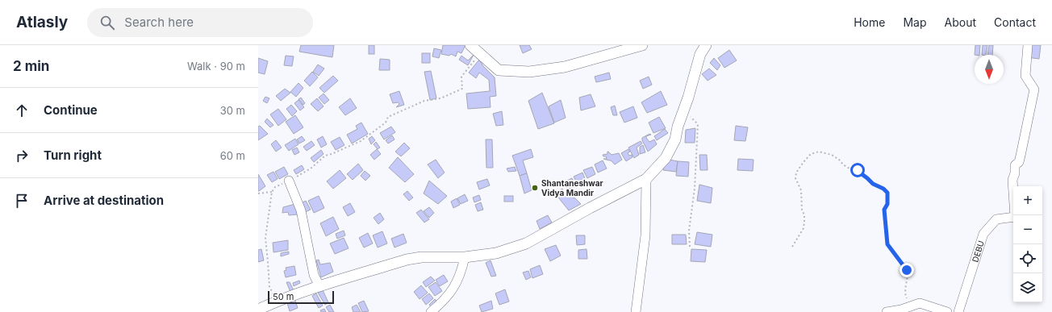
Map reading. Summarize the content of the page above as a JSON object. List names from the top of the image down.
{
  "streets": {
    "street": ["DEBU"]
  },
  "places": ["Shantaneshwar Vidya Mandir"],
  "scale_bar": "50 m",
  "north": "bottom",
  "page": {
    "header": "Atlasly",
    "search": "Search here",
    "nav": [
      "Home",
      "Map",
      "About",
      "Contact"
    ],
    "heading": ["2 min", "Walk · 90 m"],
    "list": [
      ["Continue", "30 m"],
      ["Turn right", "60 m"],
      "Arrive at destination"
    ],
    "map_buttons": ["+", "−"],
    "scale": "50 m"
  }
}
